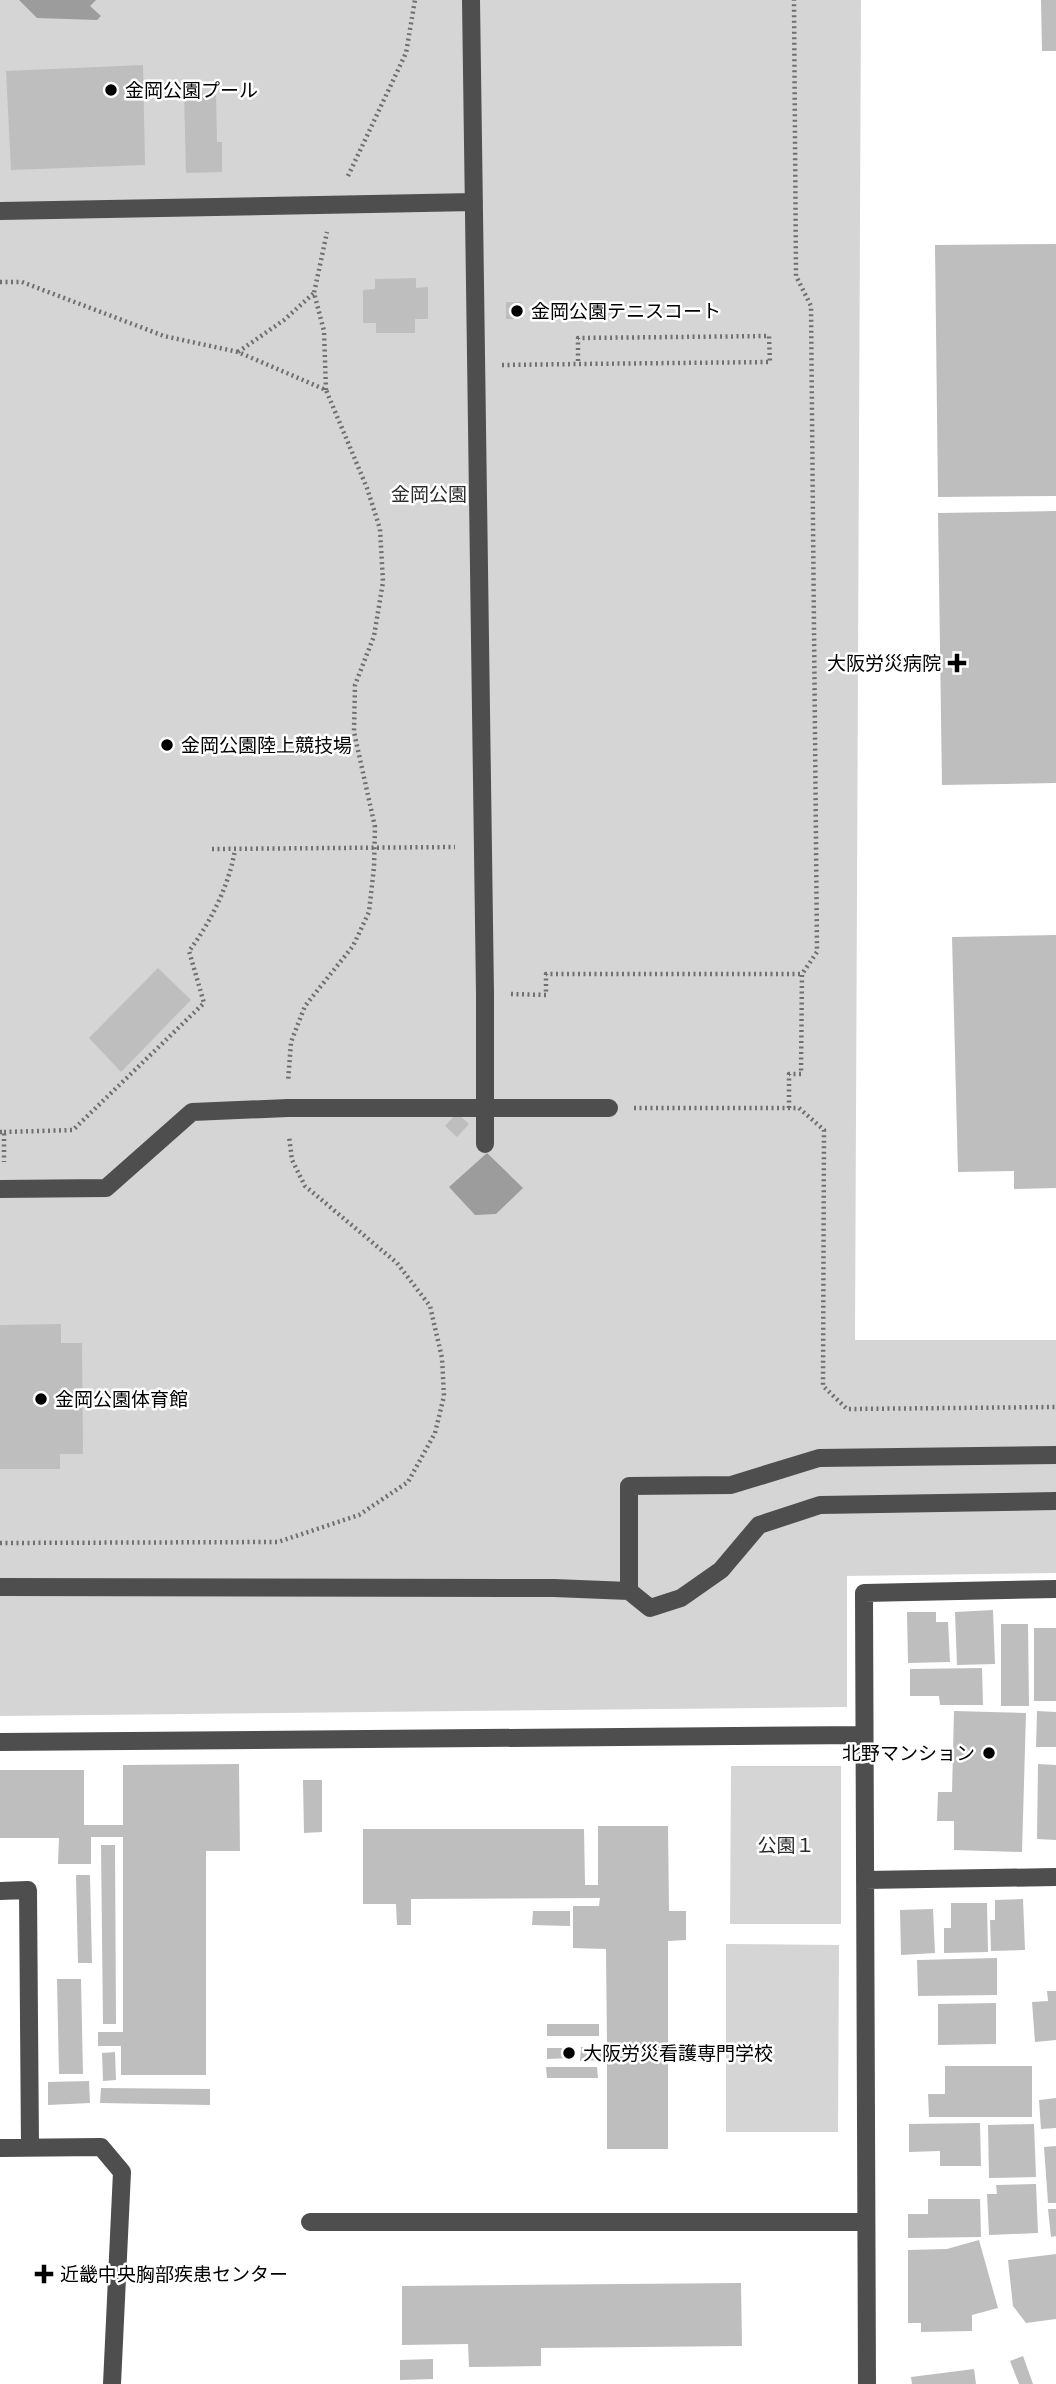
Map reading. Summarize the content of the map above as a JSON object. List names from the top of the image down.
{
  "parks": ["金岡公園", "公園１"],
  "places": {
    "other": [
      "金岡公園プール",
      "金岡公園テニスコート",
      "金岡公園陸上競技場",
      "金岡公園体育館",
      "北野マンション",
      "大阪労災看護専門学校"
    ],
    "health": ["大阪労災病院", "近畿中央胸部疾患センター"]
  }
}
